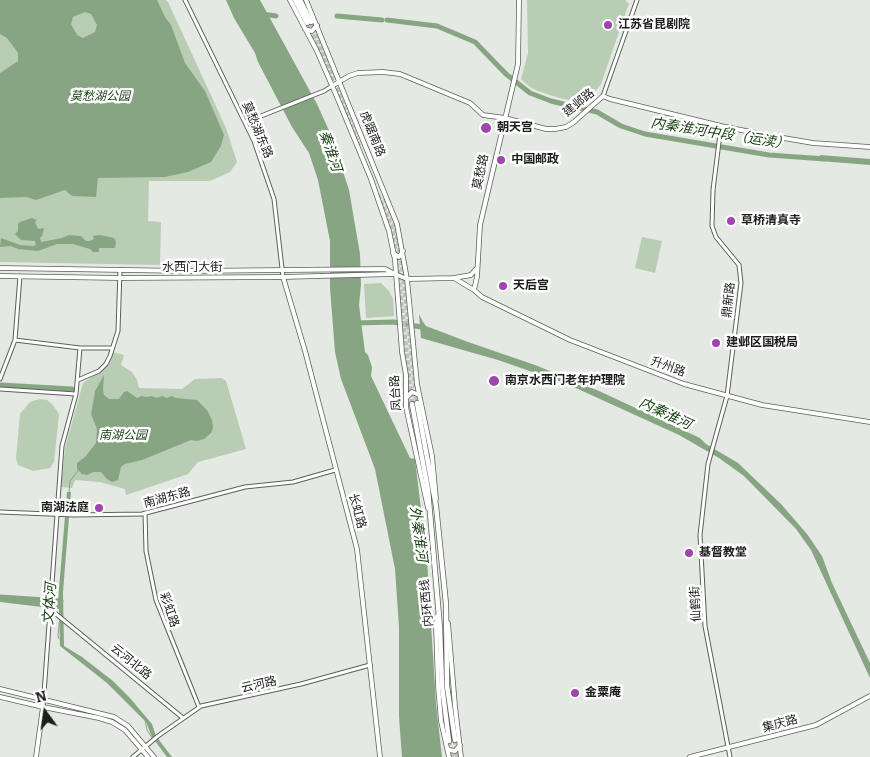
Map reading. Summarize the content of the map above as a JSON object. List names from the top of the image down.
{
  "streets": {
    "highway": ["内环西线"],
    "main road": [
      "建邺路",
      "虎踞南路",
      "莫愁路",
      "水西门大街",
      "升州路",
      "凤台路",
      "长虹路",
      "集庆路"
    ],
    "street": [
      "莫愁湖东路",
      "鼎新路",
      "南湖东路",
      "仙鹤街",
      "彩虹路",
      "云河北路",
      "云河路"
    ]
  },
  "crossings": [
    ["建邺路", "虎踞南路"],
    ["建邺路", "莫愁路"],
    ["建邺路", "鼎新路"],
    ["莫愁湖东路", "水西门大街"],
    ["莫愁湖东路", "长虹路"],
    ["虎踞南路", "水西门大街"],
    ["虎踞南路", "凤台路"],
    ["莫愁路", "升州路"],
    ["水西门大街", "凤台路"],
    ["水西门大街", "长虹路"],
    ["鼎新路", "升州路"],
    ["鼎新路", "仙鹤街"],
    ["升州路", "仙鹤街"],
    ["凤台路", "内环西线"],
    ["南湖东路", "长虹路"],
    ["南湖东路", "彩虹路"],
    ["长虹路", "云河路"],
    ["仙鹤街", "集庆路"],
    ["彩虹路", "云河路"],
    ["云河北路", "云河路"]
  ],
  "water": [
    "内秦淮河中段（运渎）",
    "秦淮河",
    "内秦淮河",
    "外秦淮河",
    "文体河"
  ],
  "parks": ["莫愁湖公园", "南湖公园"],
  "places": [
    "江苏省昆剧院",
    "朝天宫",
    "中国邮政",
    "草桥清真寺",
    "天后宫",
    "建邺区国税局",
    "南京水西门老年护理院",
    "南湖法庭",
    "基督教堂",
    "金粟庵"
  ],
  "north": "top"
}
